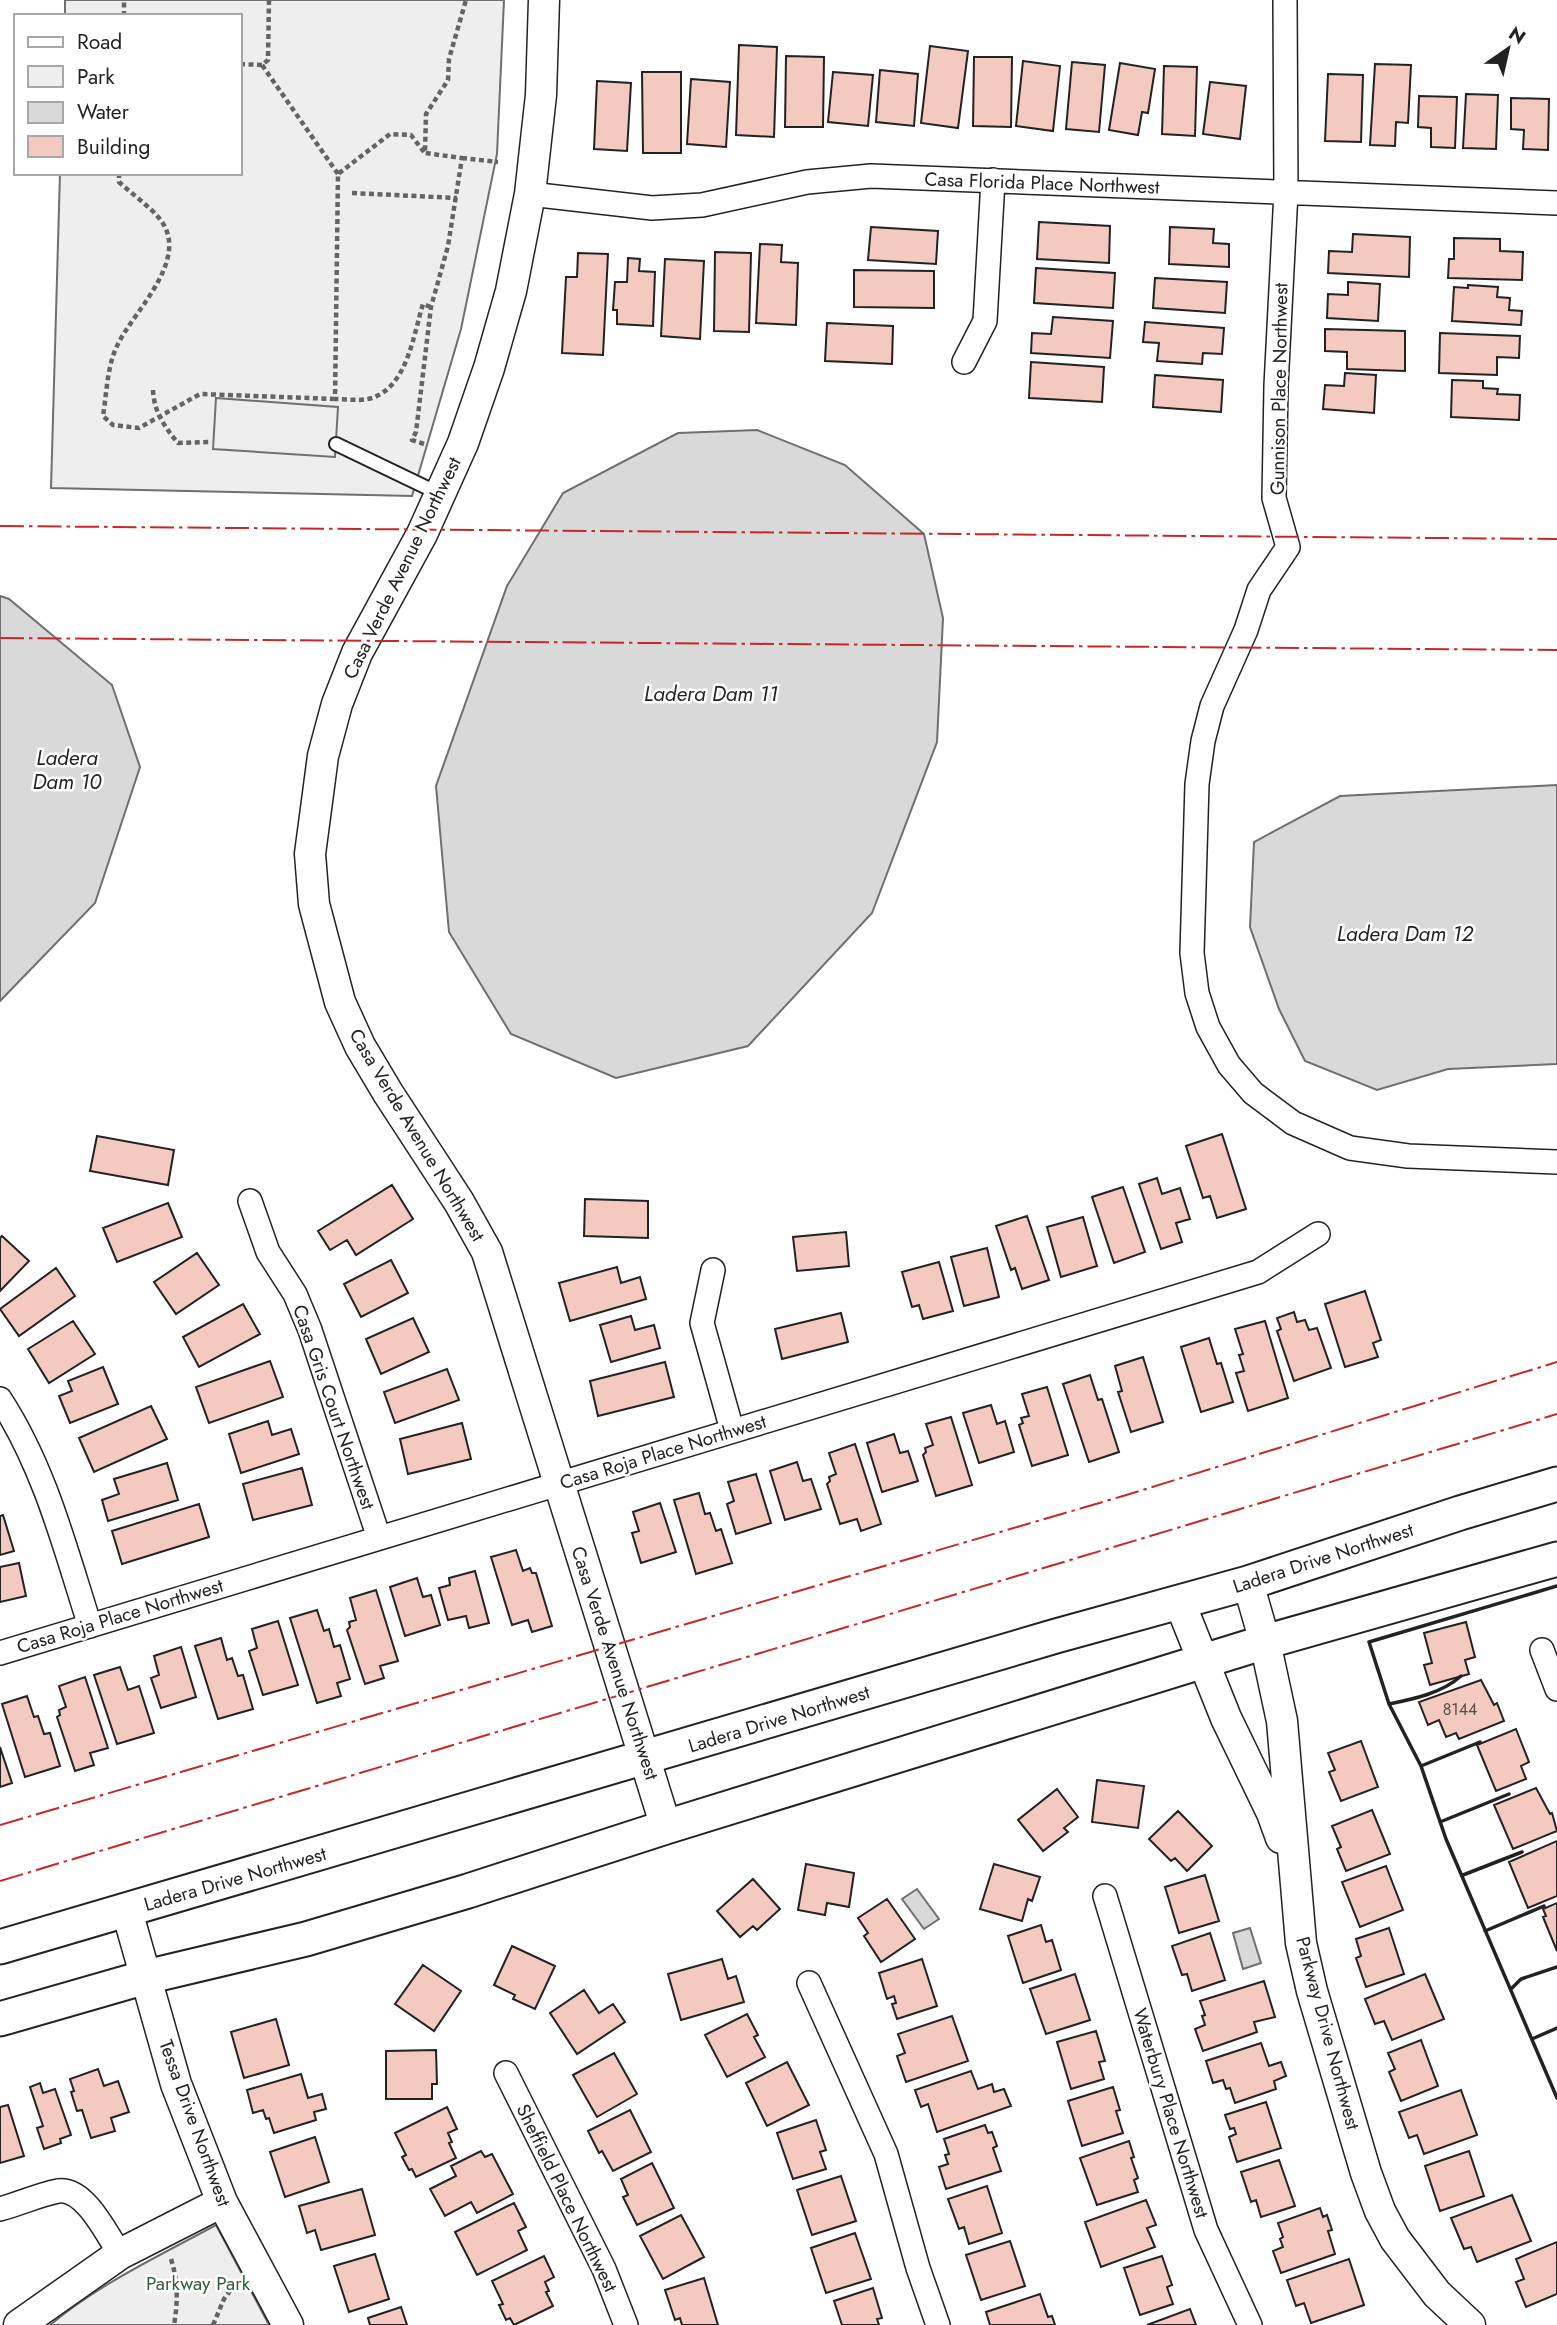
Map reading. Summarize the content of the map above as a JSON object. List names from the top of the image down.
{
  "streets": {
    "main road": ["Ladera Drive Northwest"],
    "street": [
      "Casa Florida Place Northwest",
      "Gunnison Place Northwest",
      "Casa Verde Avenue Northwest",
      "Casa Gris Court Northwest",
      "Casa Roja Place Northwest",
      "Parkway Drive Northwest",
      "Waterbury Place Northwest",
      "Tessa Drive Northwest",
      "Sheffield Place Northwest"
    ]
  },
  "crossings": [
    ["Casa Florida Place Northwest", "Gunnison Place Northwest"],
    ["Casa Florida Place Northwest", "Casa Verde Avenue Northwest"],
    ["Casa Verde Avenue Northwest", "Casa Roja Place Northwest"],
    ["Casa Verde Avenue Northwest", "Ladera Drive Northwest"],
    ["Casa Gris Court Northwest", "Casa Roja Place Northwest"],
    ["Ladera Drive Northwest", "Parkway Drive Northwest"],
    ["Ladera Drive Northwest", "Tessa Drive Northwest"]
  ],
  "water": ["Ladera Dam 11", "Ladera Dam 10", "Ladera Dam 12"],
  "parks": ["Parkway Park"],
  "house_numbers": ["8144"],
  "legend": [
    "Road",
    "Park",
    "Water",
    "Building"
  ],
  "north": "top right"
}
